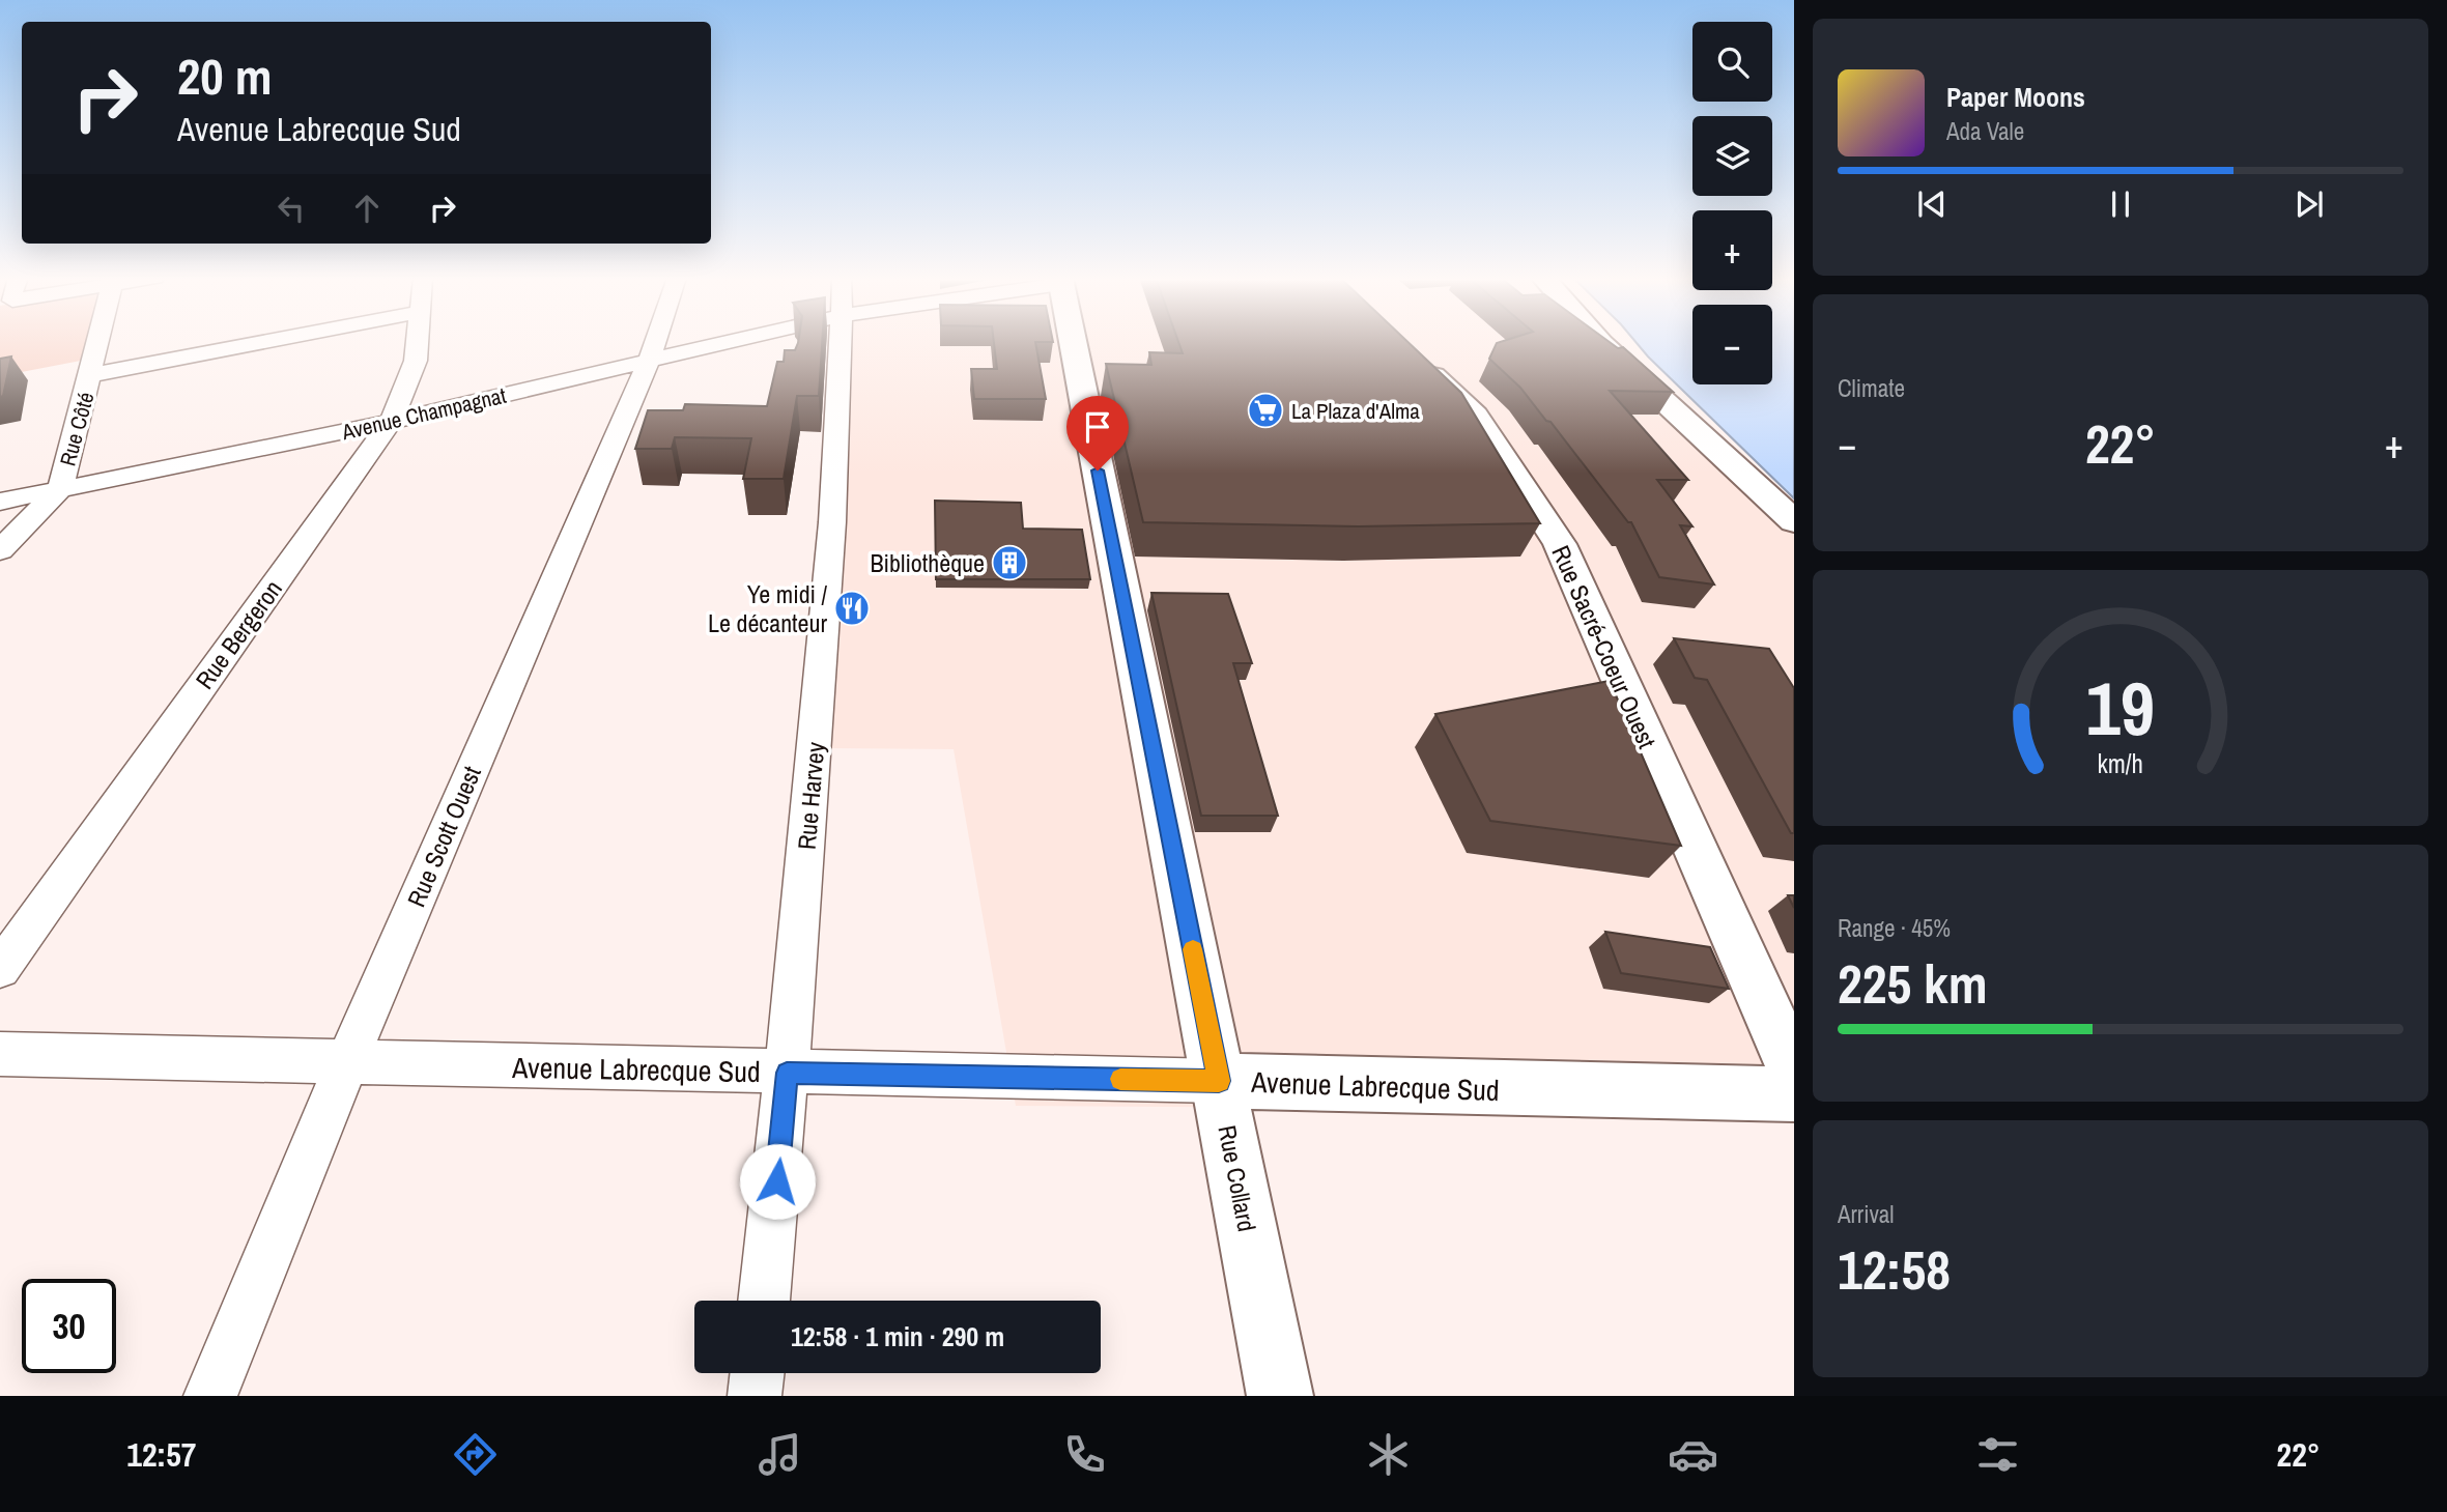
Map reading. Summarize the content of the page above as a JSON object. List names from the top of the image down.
{
  "streets": {
    "street": [
      "Avenue Champagnat",
      "Rue Côté",
      "Rue Bergeron",
      "Rue Sacré-Coeur Ouest",
      "Rue Harvey",
      "Rue Scott Ouest",
      "Avenue Labrecque Sud",
      "Rue Collard"
    ]
  },
  "crossings": [
    ["Avenue Champagnat", "Rue Côté"],
    ["Avenue Champagnat", "Rue Bergeron"],
    ["Avenue Champagnat", "Rue Scott Ouest"],
    ["Rue Harvey", "Avenue Labrecque Sud"],
    ["Rue Scott Ouest", "Avenue Labrecque Sud"],
    ["Avenue Labrecque Sud", "Rue Collard"]
  ],
  "places": {
    "supermarket": ["La Plaza d'Alma"],
    "building": ["Bibliothèque"],
    "restaurant": ["Ye midi / Le décanteur"]
  },
  "page": {
    "map_buttons": ["+", "−"],
    "turn": ["20 m", "Avenue Labrecque Sud"],
    "song": ["Paper Moons", "Ada Vale"],
    "tile": [
      "Climate",
      ["Range · 45%", "225 km"],
      ["Arrival", "12:58"]
    ],
    "heat": ["−", "22°", "+"],
    "limit": "30",
    "trip": "12:58 · 1 min · 290 m",
    "tabs": ["12:57", "22°"],
    "gauge": ["19", "km/h"]
  }
}
